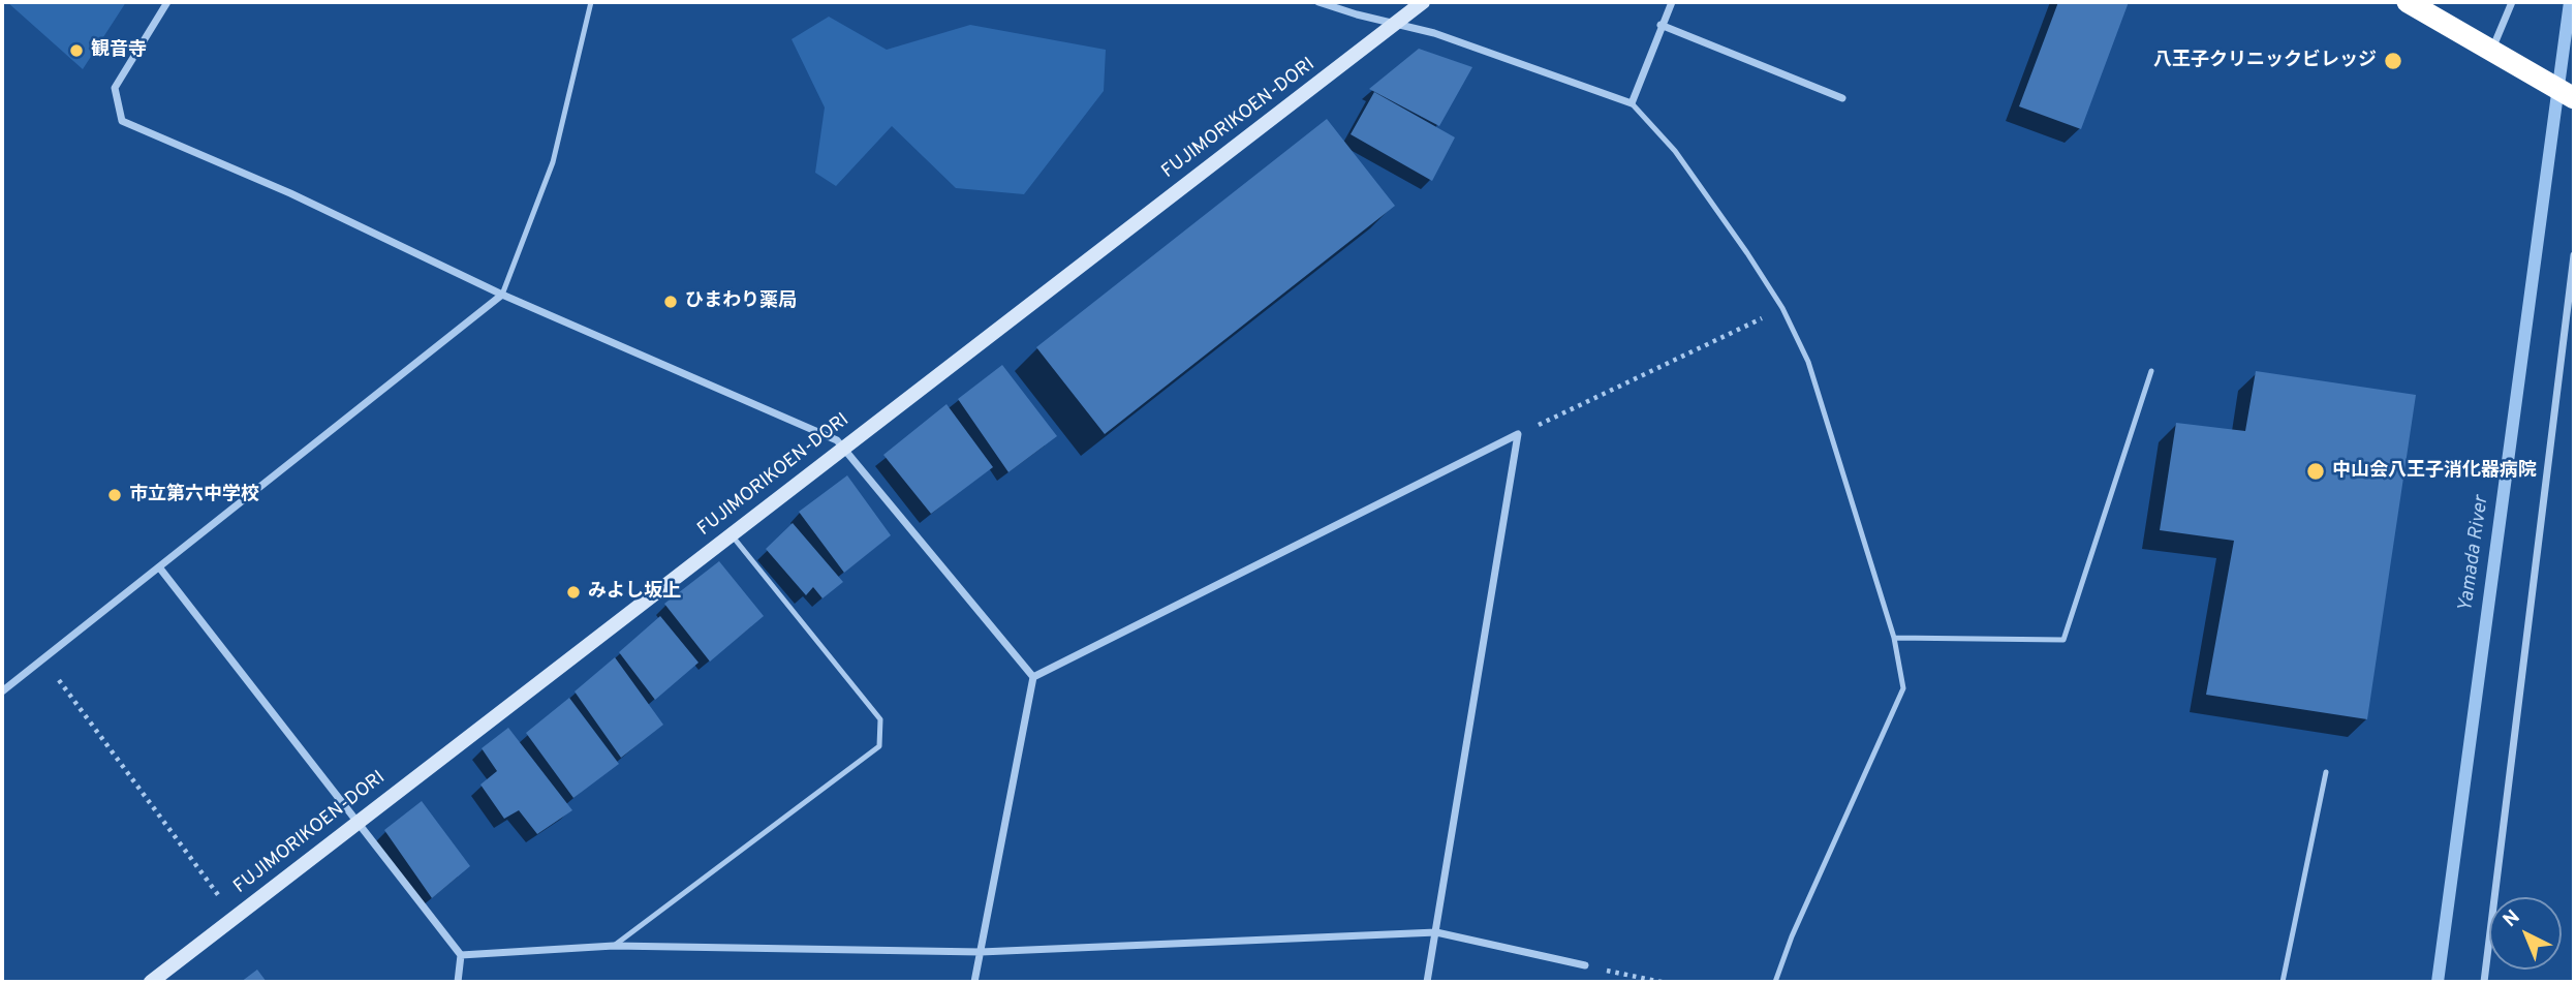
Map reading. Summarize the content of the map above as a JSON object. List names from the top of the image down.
{
  "streets": {
    "street": ["FUJIMORIKOEN-DORI"]
  },
  "water": ["Yamada River"],
  "places": [
    "観音寺",
    "八王子クリニックビレッジ",
    "ひまわり薬局",
    "中山会八王子消化器病院",
    "市立第六中学校",
    "みよし坂上"
  ],
  "north": "top left"
}
